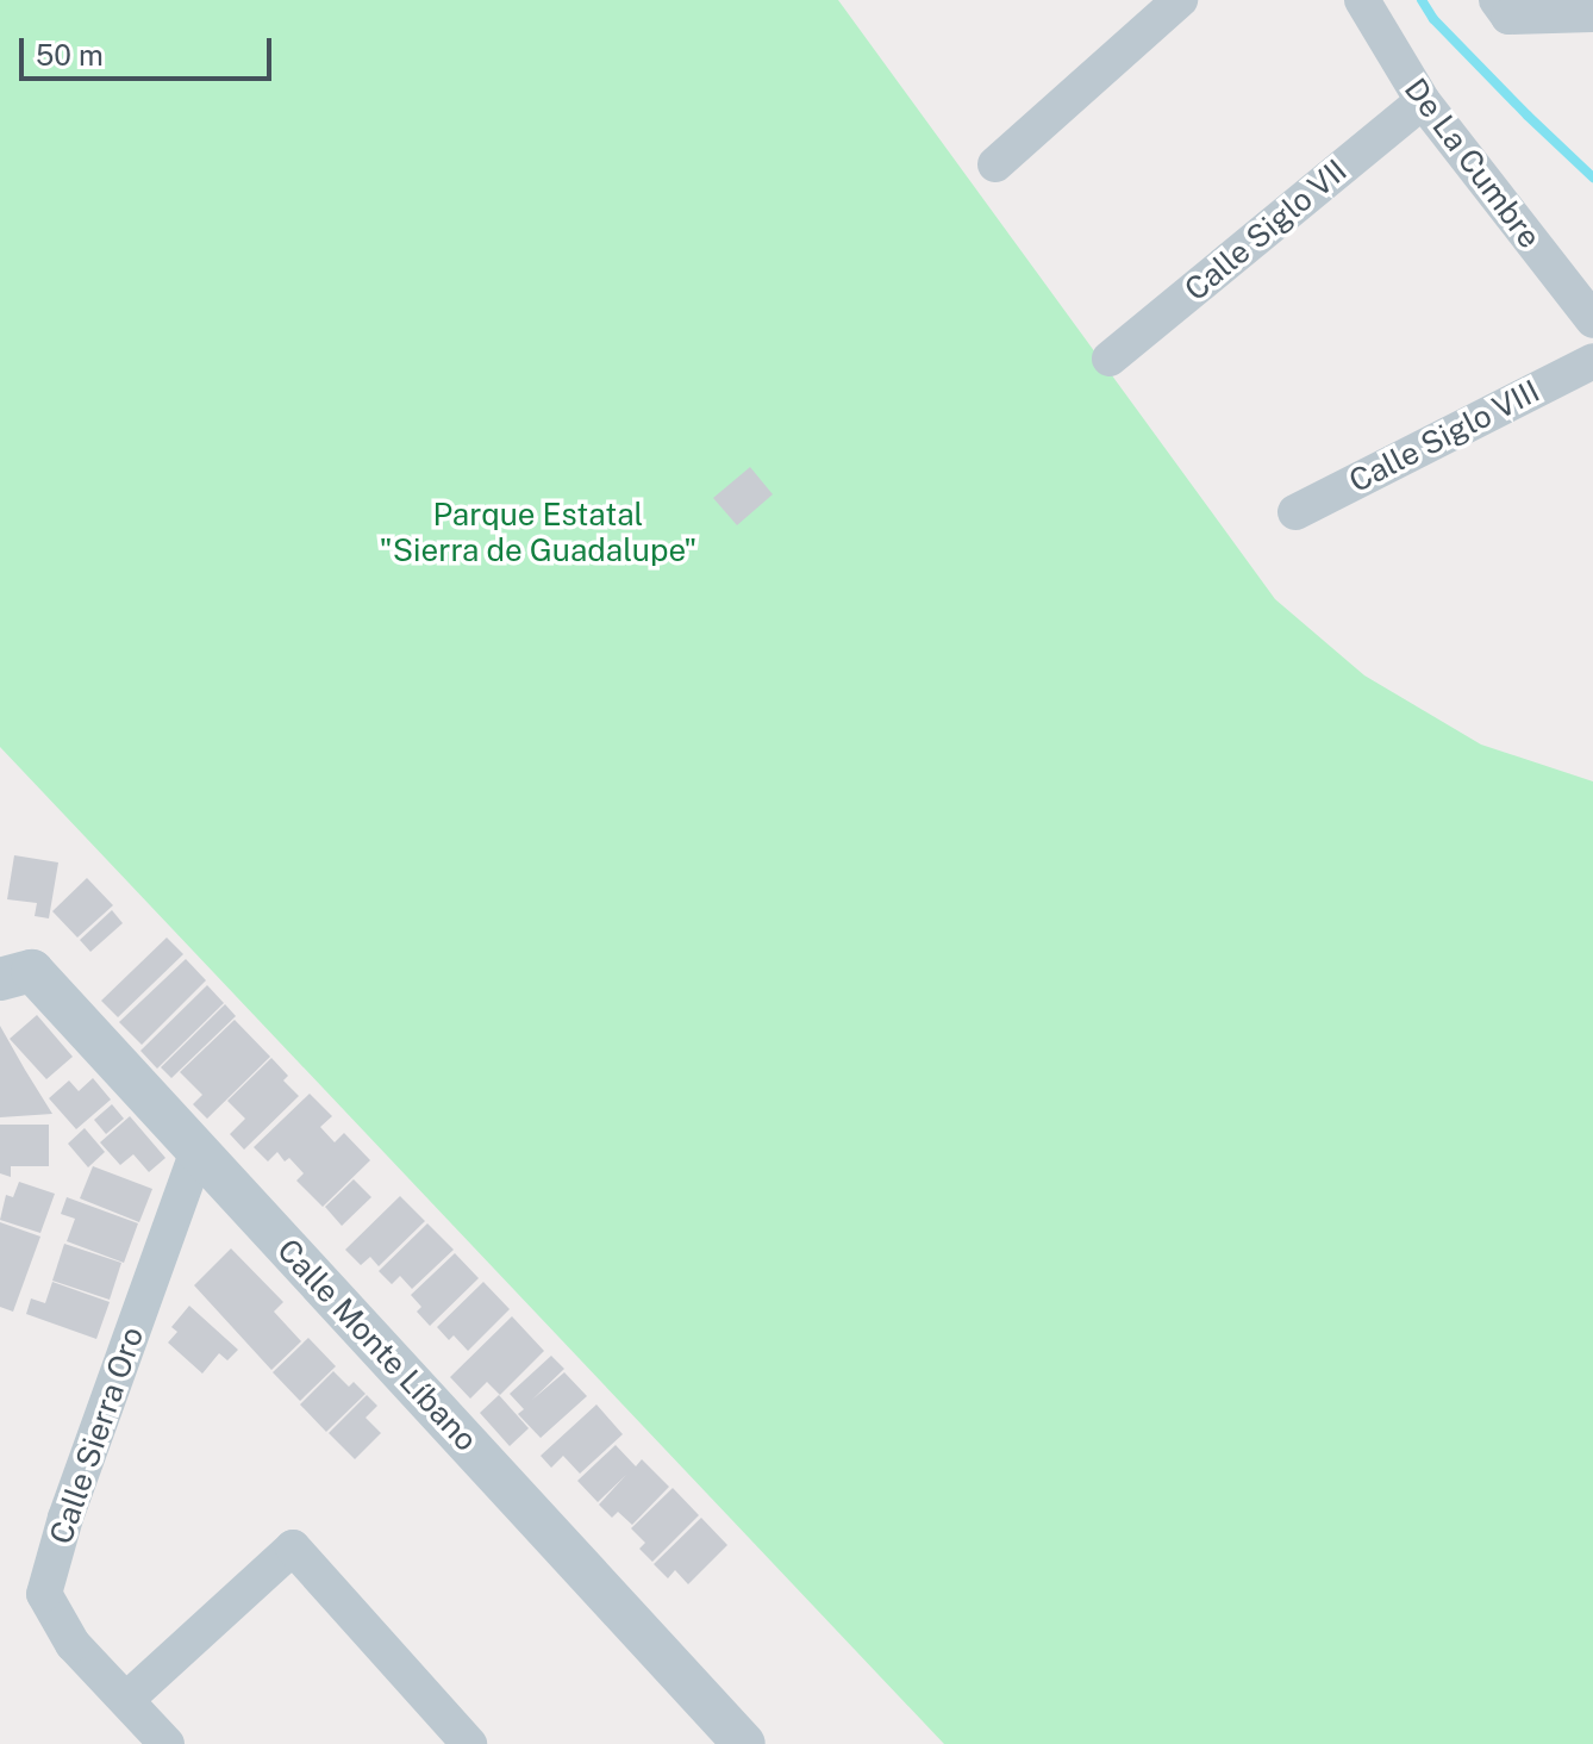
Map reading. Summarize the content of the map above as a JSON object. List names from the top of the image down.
{
  "streets": {
    "street": [
      "De La Cumbre",
      "Calle Siglo VII",
      "Calle Siglo VIII",
      "Calle Monte Líbano",
      "Calle Sierra Oro"
    ]
  },
  "crossings": [
    ["De La Cumbre", "Calle Siglo VII"],
    ["Calle Monte Líbano", "Calle Sierra Oro"]
  ],
  "parks": ["Parque Estatal \"Sierra de Guadalupe\""],
  "scale_bar": "50 m"
}
